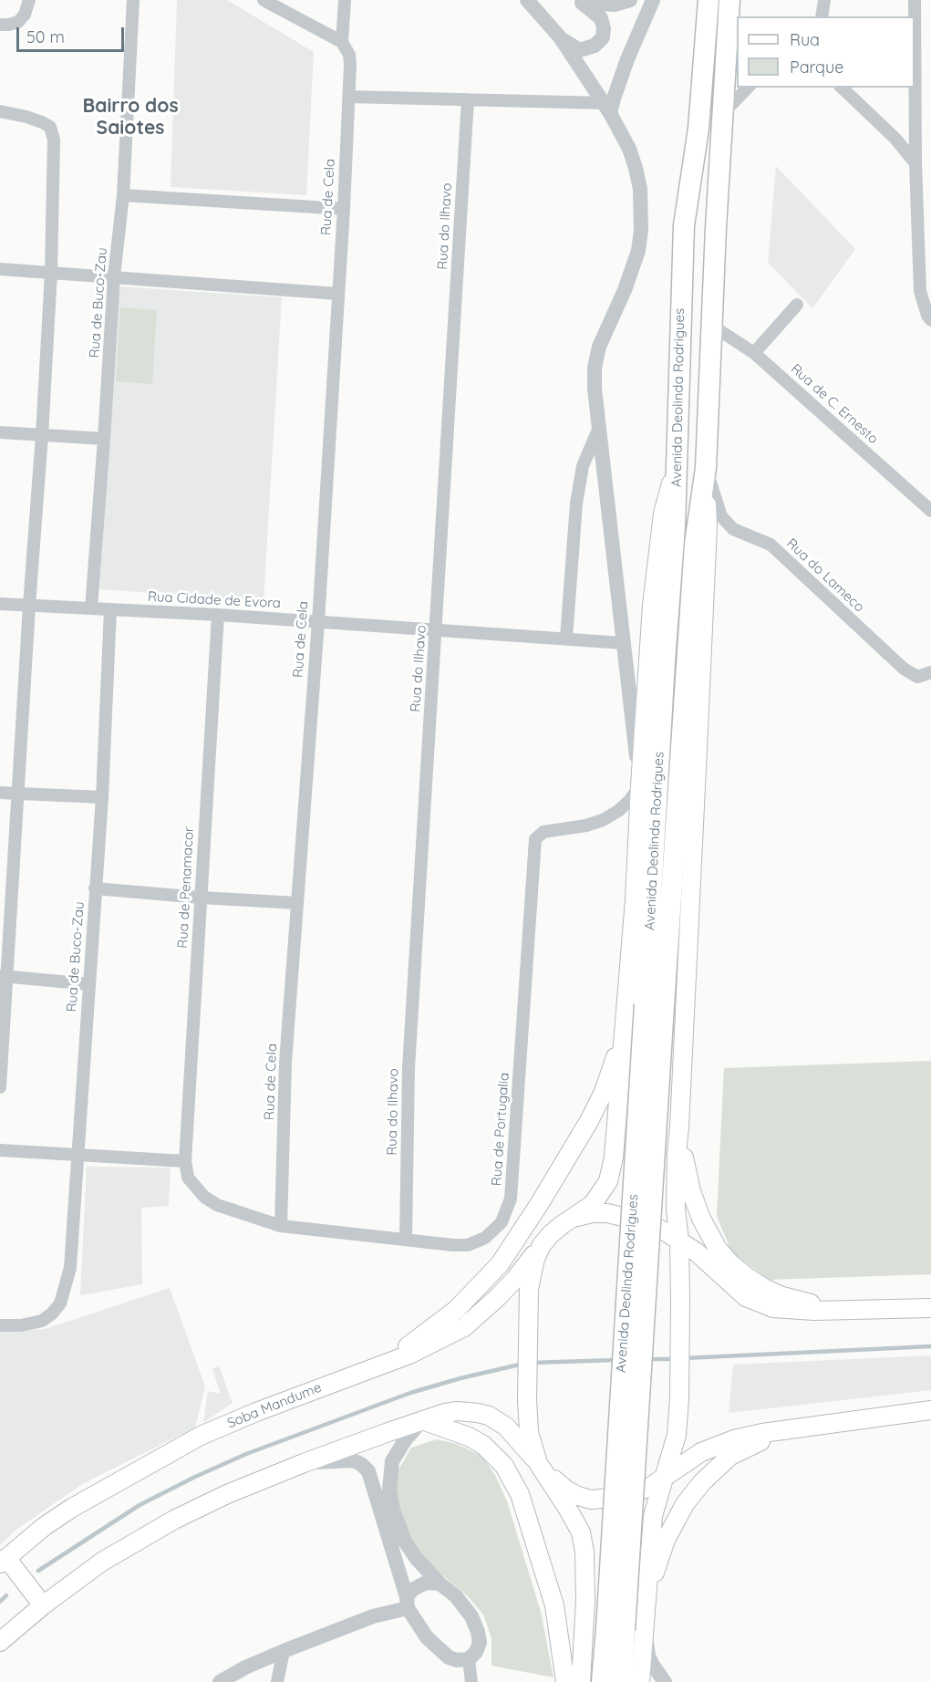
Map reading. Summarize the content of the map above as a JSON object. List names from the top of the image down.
{
  "streets": {
    "highway": ["Avenida Deolinda Rodrigues"],
    "main road": ["Soba Mandume"],
    "street": [
      "Rua de Cela",
      "Rua do Ilhavo",
      "Rua de Buco-Zau",
      "Rua de C. Ernesto",
      "Rua do Lameco",
      "Rua Cidade de Evora",
      "Rua de Penamacor",
      "Rua de Portugalia"
    ]
  },
  "crossings": [
    ["Rua de Cela", "Rua Cidade de Evora"],
    ["Rua de Cela", "Rua de Portugalia"],
    ["Rua do Ilhavo", "Rua Cidade de Evora"],
    ["Rua do Ilhavo", "Rua de Portugalia"],
    ["Rua de Buco-Zau", "Rua Cidade de Evora"],
    ["Avenida Deolinda Rodrigues", "Rua de C. Ernesto"],
    ["Avenida Deolinda Rodrigues", "Rua do Lameco"],
    ["Avenida Deolinda Rodrigues", "Soba Mandume"],
    ["Rua Cidade de Evora", "Rua de Penamacor"],
    ["Rua de Penamacor", "Rua de Portugalia"]
  ],
  "districts": ["Bairro dos Saiotes"],
  "legend": ["Rua", "Parque"],
  "scale_bar": "50 m"
}
